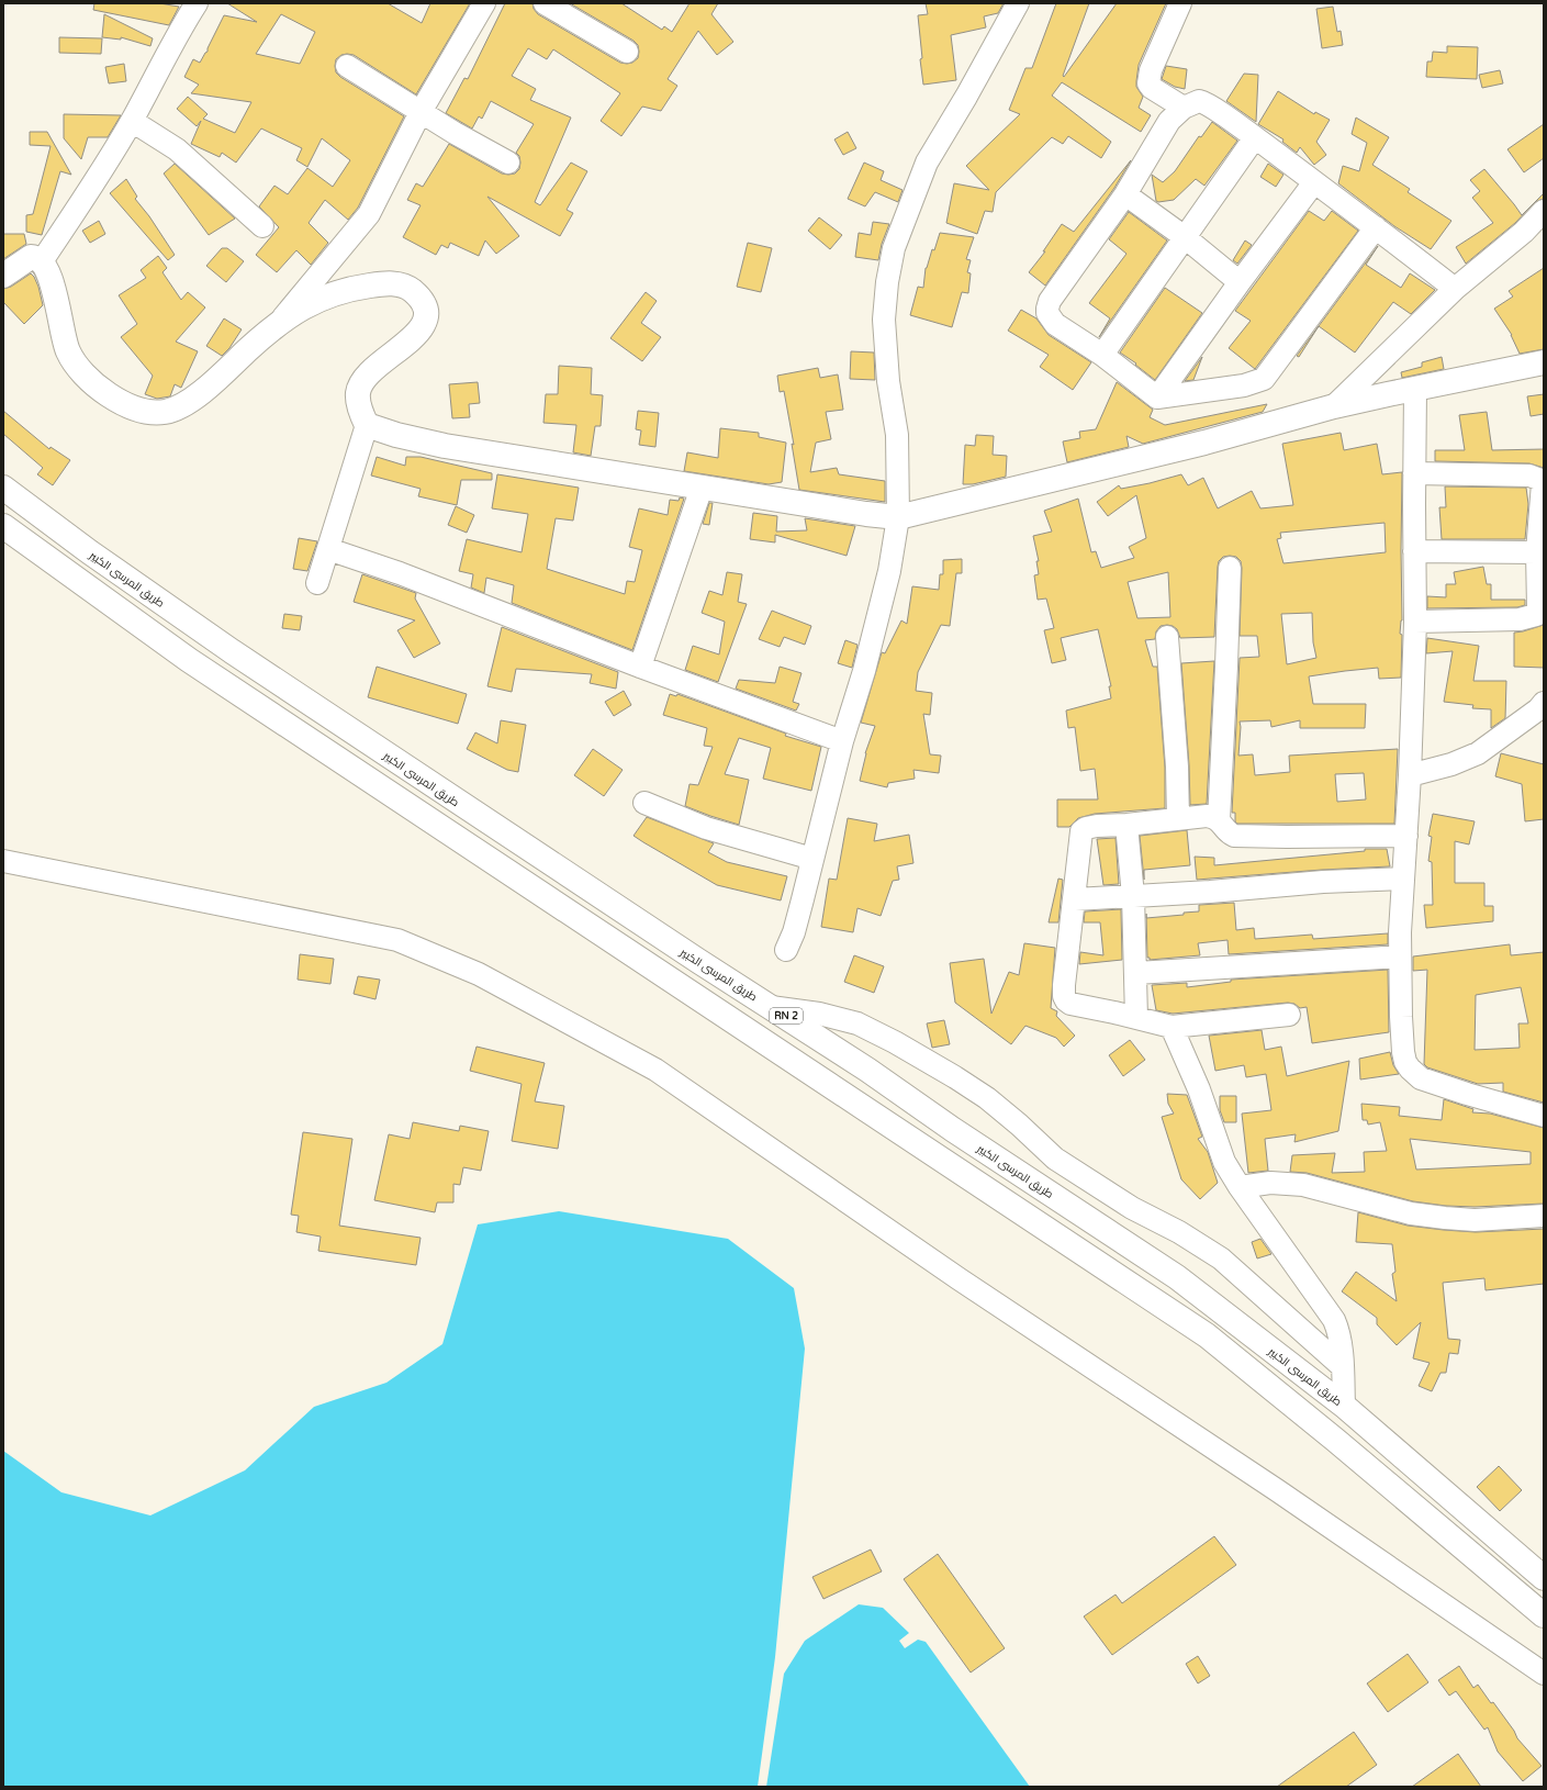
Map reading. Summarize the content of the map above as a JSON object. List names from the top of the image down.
{
  "streets": {
    "main road": ["طريق المرسى الكبير", "RN 2"]
  }
}
